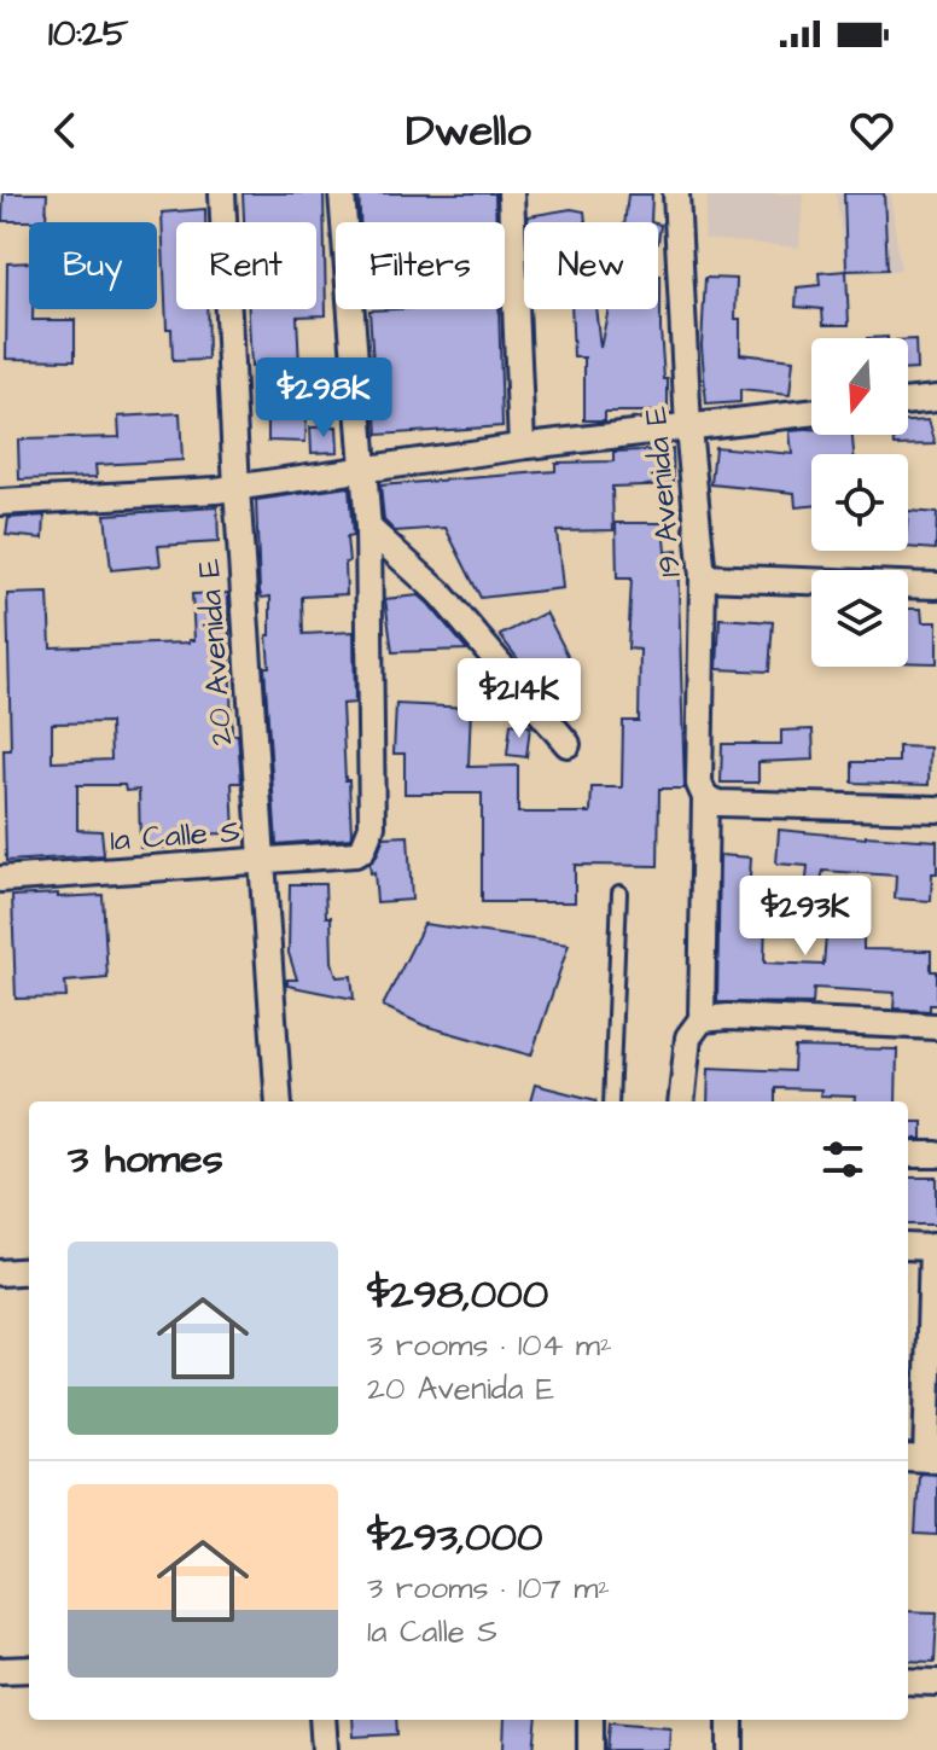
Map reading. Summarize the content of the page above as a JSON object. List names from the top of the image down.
{
  "streets": {
    "street": ["19 Avenida E", "20 Avenida E", "1a Calle S"]
  },
  "crossings": [
    ["20 Avenida E", "1a Calle S"]
  ],
  "north": "bottom",
  "page": {
    "status": "10:25",
    "header": "Dwello",
    "chip": [
      "Buy",
      "Rent",
      "Filters",
      "New"
    ],
    "price": ["$298K", "$214K", "$293K"],
    "heading": "3 homes",
    "list": [
      {
        "name": "$298,000",
        "note": "3 rooms · 104 m² · 20 Avenida E"
      },
      {
        "name": "$293,000",
        "note": "3 rooms · 107 m² · 1a Calle S"
      }
    ]
  }
}
